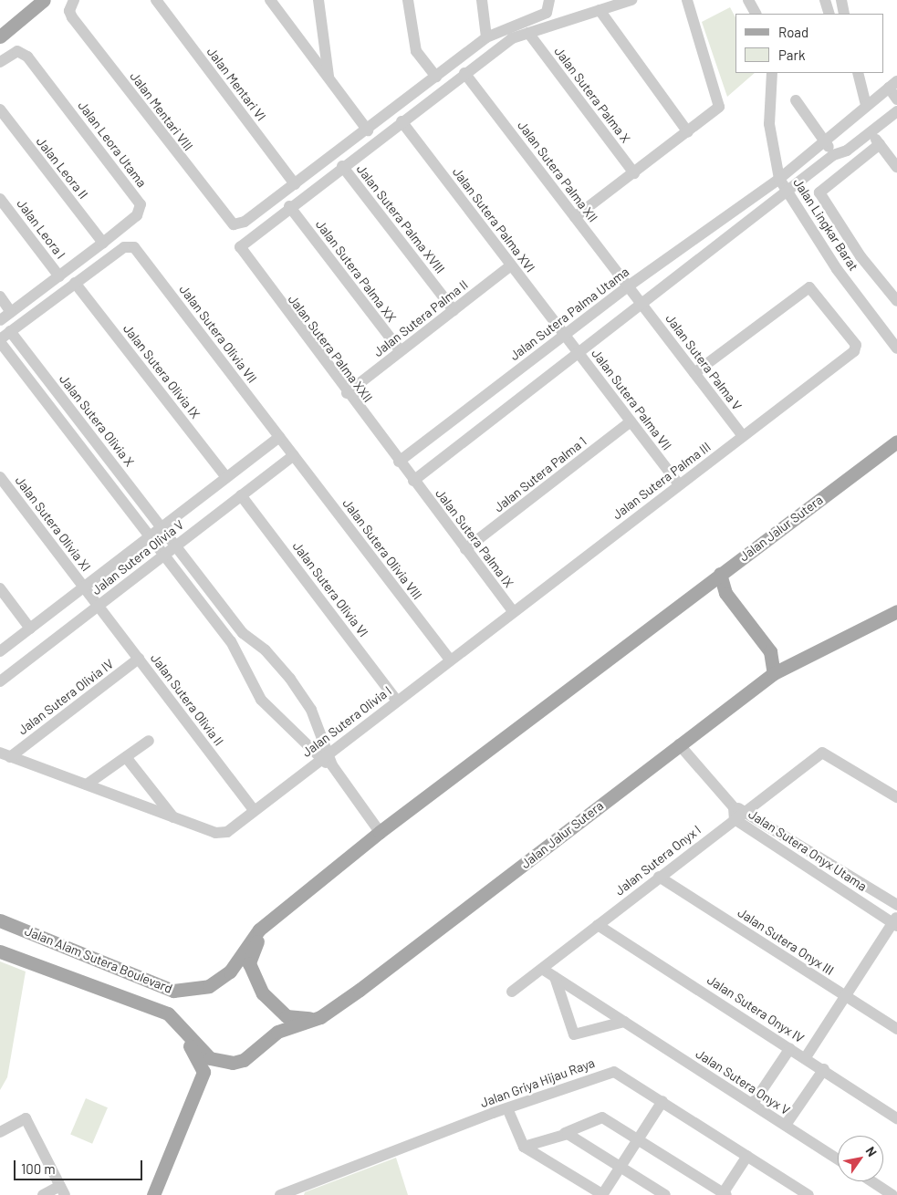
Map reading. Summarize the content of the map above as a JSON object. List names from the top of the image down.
{
  "streets": {
    "main road": ["Jalan Jalur Sutera", "Jalan Alam Sutera Boulevard"],
    "street": [
      "Jalan Mentari VI",
      "Jalan Sutera Palma X",
      "Jalan Mentari VIII",
      "Jalan Leora Utama",
      "Jalan Leora II",
      "Jalan Sutera Palma XII",
      "Jalan Sutera Palma XVIII",
      "Jalan Sutera Palma XVI",
      "Jalan Lingkar Barat",
      "Jalan Leora I",
      "Jalan Sutera Palma XX",
      "Jalan Sutera Palma Utama",
      "Jalan Sutera Palma II",
      "Jalan Sutera Olivia VII",
      "Jalan Sutera Palma XXII",
      "Jalan Sutera Palma V",
      "Jalan Sutera Olivia IX",
      "Jalan Sutera Palma VII",
      "Jalan Sutera Olivia X",
      "Jalan Sutera Palma 1",
      "Jalan Sutera Palma III",
      "Jalan Sutera Olivia XI",
      "Jalan Sutera Palma IX",
      "Jalan Sutera Olivia VIII",
      "Jalan Sutera Olivia V",
      "Jalan Sutera Olivia VI",
      "Jalan Sutera Olivia IV",
      "Jalan Sutera Olivia II",
      "Jalan Sutera Olivia I",
      "Jalan Sutera Onyx Utama",
      "Jalan Sutera Onyx I",
      "Jalan Sutera Onyx III",
      "Jalan Sutera Onyx IV",
      "Jalan Sutera Onyx V",
      "Jalan Griya Hijau Raya"
    ]
  },
  "crossings": [
    ["Jalan Mentari VI", "Jalan Mentari VIII"],
    ["Jalan Leora Utama", "Jalan Leora II"],
    ["Jalan Leora Utama", "Jalan Leora I"],
    ["Jalan Sutera Palma XII", "Jalan Sutera Palma Utama"],
    ["Jalan Sutera Palma XII", "Jalan Sutera Palma V"],
    ["Jalan Sutera Palma XVIII", "Jalan Sutera Palma II"],
    ["Jalan Sutera Palma XVI", "Jalan Sutera Palma Utama"],
    ["Jalan Sutera Palma XVI", "Jalan Sutera Palma II"],
    ["Jalan Sutera Palma XVI", "Jalan Sutera Palma VII"],
    ["Jalan Lingkar Barat", "Jalan Sutera Palma Utama"],
    ["Jalan Sutera Palma XX", "Jalan Sutera Palma II"],
    ["Jalan Sutera Palma XX", "Jalan Sutera Palma XXII"],
    ["Jalan Sutera Palma Utama", "Jalan Sutera Palma XXII"],
    ["Jalan Sutera Palma II", "Jalan Sutera Palma XXII"],
    ["Jalan Sutera Olivia VII", "Jalan Sutera Olivia IX"],
    ["Jalan Sutera Olivia VII", "Jalan Sutera Olivia VIII"],
    ["Jalan Sutera Olivia VII", "Jalan Sutera Olivia V"],
    ["Jalan Sutera Palma XXII", "Jalan Sutera Palma IX"],
    ["Jalan Sutera Palma V", "Jalan Sutera Palma III"],
    ["Jalan Sutera Olivia IX", "Jalan Sutera Olivia V"],
    ["Jalan Sutera Palma VII", "Jalan Sutera Palma 1"],
    ["Jalan Sutera Palma VII", "Jalan Sutera Palma III"],
    ["Jalan Sutera Olivia X", "Jalan Sutera Olivia V"],
    ["Jalan Sutera Olivia X", "Jalan Sutera Olivia I"],
    ["Jalan Sutera Palma 1", "Jalan Sutera Palma IX"],
    ["Jalan Sutera Palma III", "Jalan Sutera Palma IX"],
    ["Jalan Sutera Palma III", "Jalan Sutera Olivia I"],
    ["Jalan Sutera Olivia XI", "Jalan Sutera Olivia V"],
    ["Jalan Sutera Olivia XI", "Jalan Sutera Olivia II"],
    ["Jalan Jalur Sutera", "Jalan Alam Sutera Boulevard"],
    ["Jalan Sutera Olivia VIII", "Jalan Sutera Olivia V"],
    ["Jalan Sutera Olivia VIII", "Jalan Sutera Olivia I"],
    ["Jalan Sutera Olivia V", "Jalan Sutera Olivia VI"],
    ["Jalan Sutera Olivia V", "Jalan Sutera Olivia II"],
    ["Jalan Sutera Olivia VI", "Jalan Sutera Olivia I"],
    ["Jalan Sutera Olivia IV", "Jalan Sutera Olivia II"],
    ["Jalan Sutera Olivia II", "Jalan Sutera Olivia I"],
    ["Jalan Sutera Onyx Utama", "Jalan Sutera Onyx I"],
    ["Jalan Sutera Onyx I", "Jalan Sutera Onyx III"],
    ["Jalan Sutera Onyx I", "Jalan Sutera Onyx IV"],
    ["Jalan Sutera Onyx I", "Jalan Sutera Onyx V"]
  ],
  "legend": ["Road", "Park"],
  "scale_bar": "100 m",
  "north": "top right"
}
